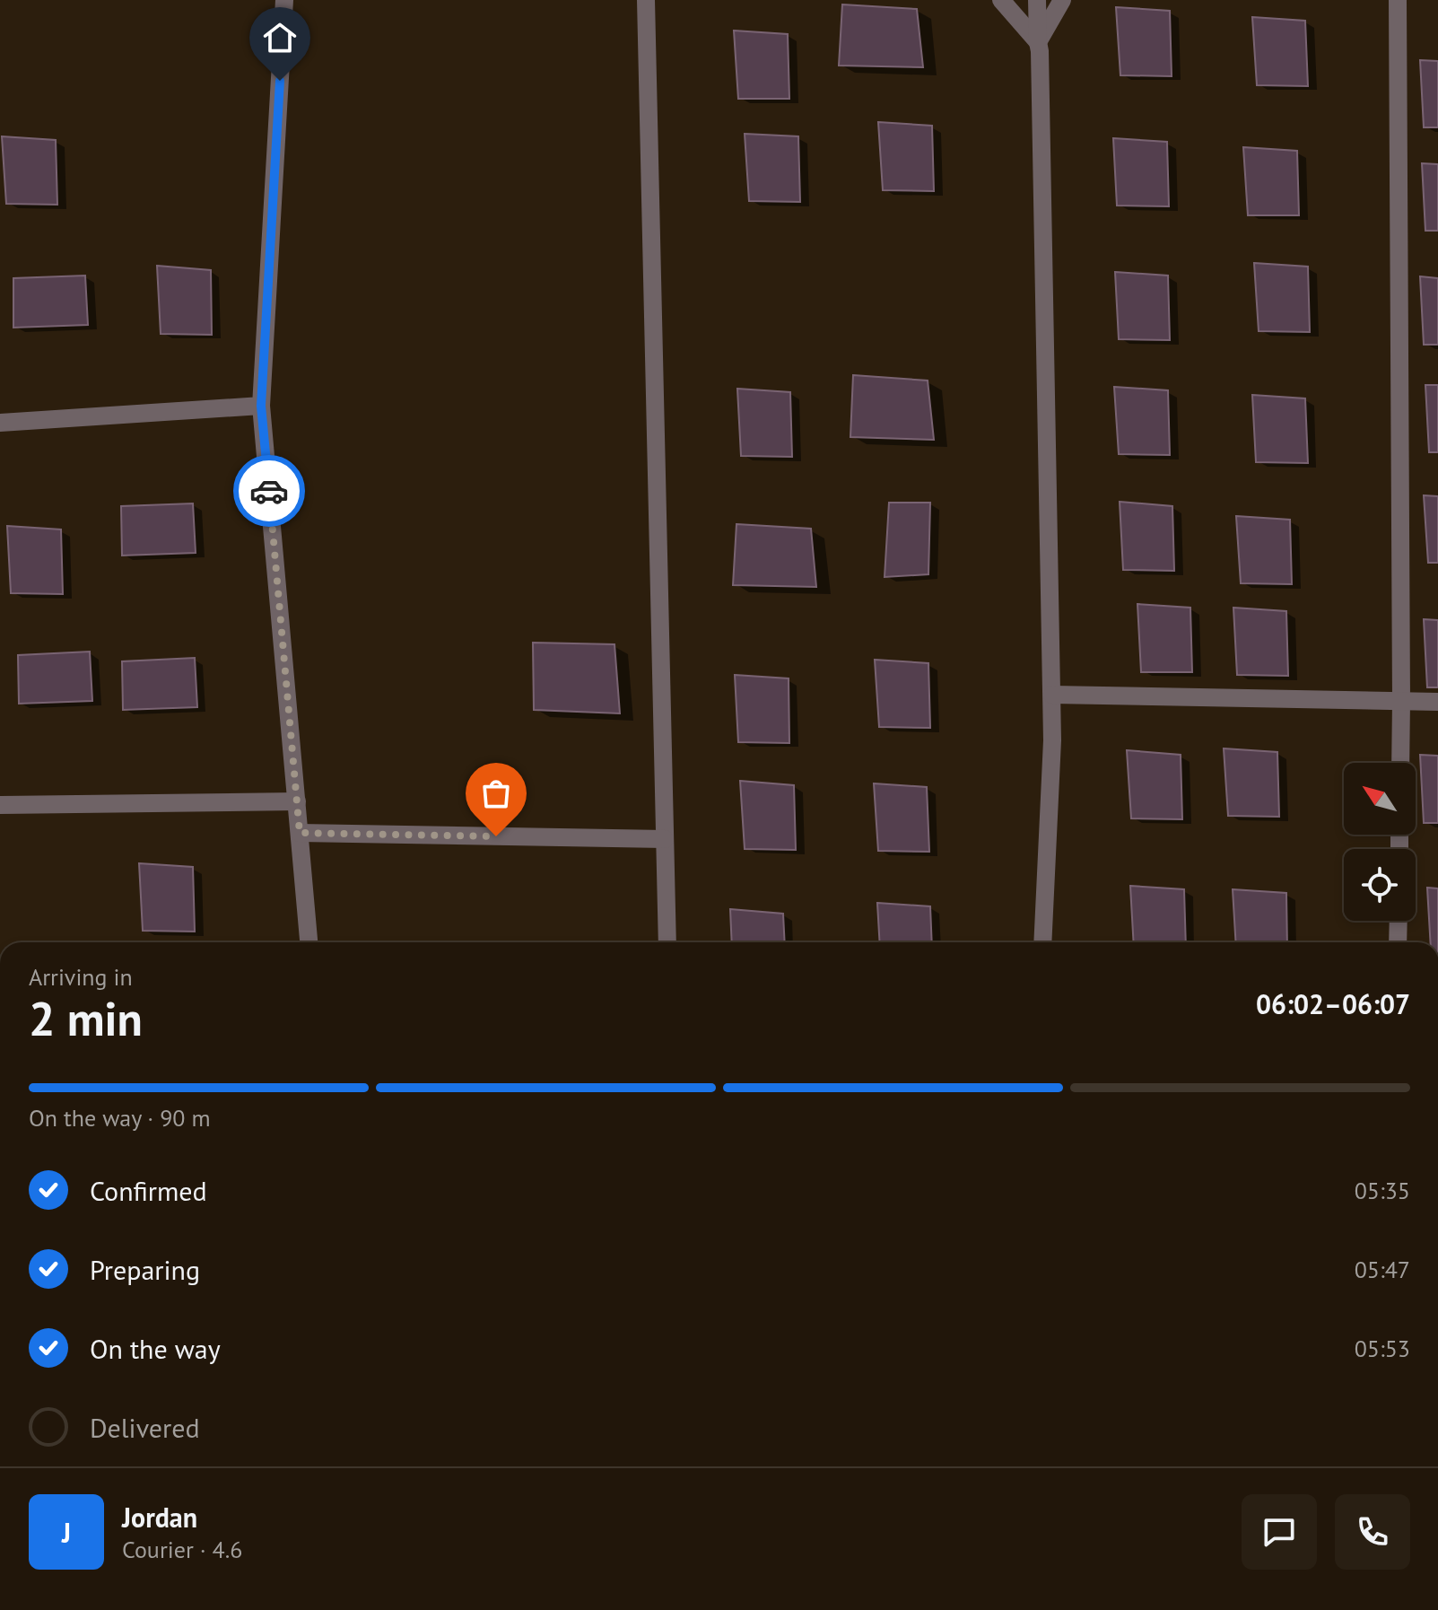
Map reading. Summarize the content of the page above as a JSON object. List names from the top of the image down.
{
  "north": "top left",
  "page": {
    "heading": ["2 min", "Arriving in", "06:02–06:07"],
    "panel": ["Jordan", "Courier · 4.6"],
    "bar": "On the way · 90 m",
    "list": [
      ["Confirmed", "05:35"],
      ["Preparing", "05:47"],
      ["On the way", "05:53"],
      "Delivered"
    ],
    "round": "J"
  }
}
